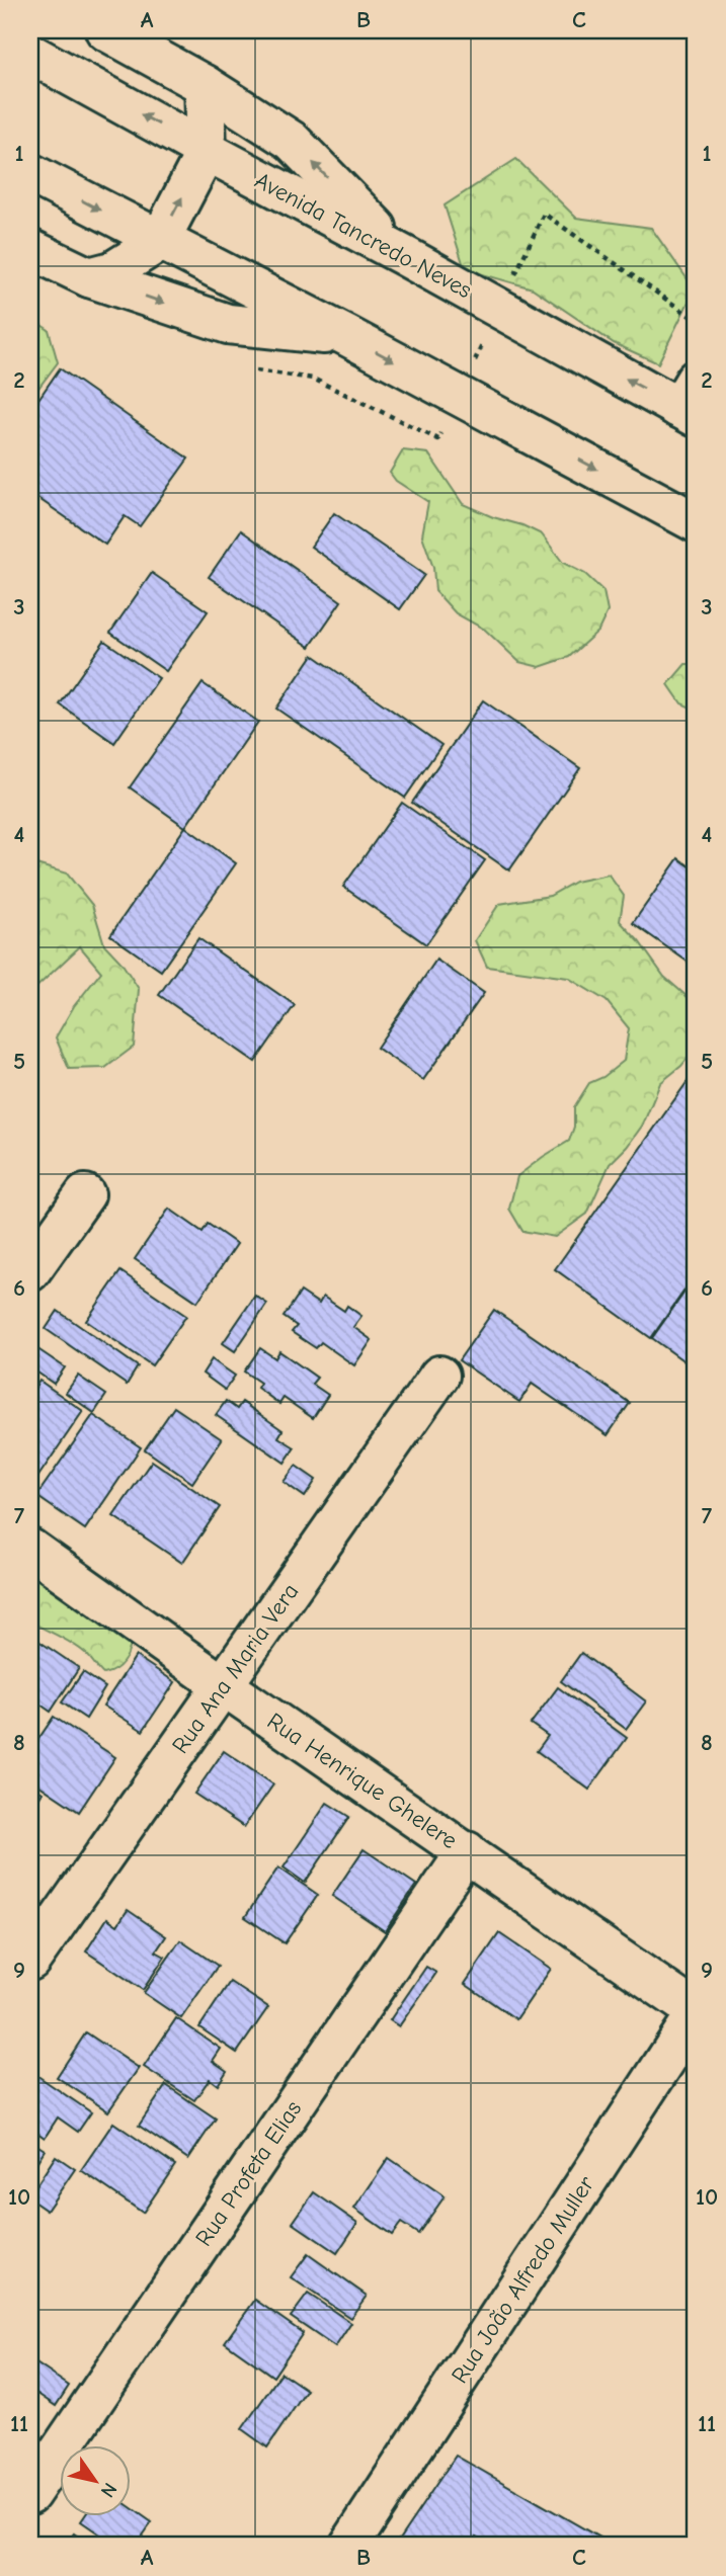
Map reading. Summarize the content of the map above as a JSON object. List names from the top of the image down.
{
  "streets": {
    "street": [
      "Avenida Tancredo Neves",
      "Rua Ana Maria Vera",
      "Rua Henrique Ghelere",
      "Rua Profeta Elias",
      "Rua João Alfredo Muller"
    ]
  },
  "crossings": [
    ["Rua Ana Maria Vera", "Rua Henrique Ghelere"],
    ["Rua Henrique Ghelere", "Rua Profeta Elias"],
    ["Rua Henrique Ghelere", "Rua João Alfredo Muller"]
  ],
  "north": "bottom right",
  "grid": {
    "columns": ["A", "B", "C"],
    "rows": [
      "1",
      "2",
      "3",
      "4",
      "5",
      "6",
      "7",
      "8",
      "9",
      "10",
      "11"
    ]
  }
}
